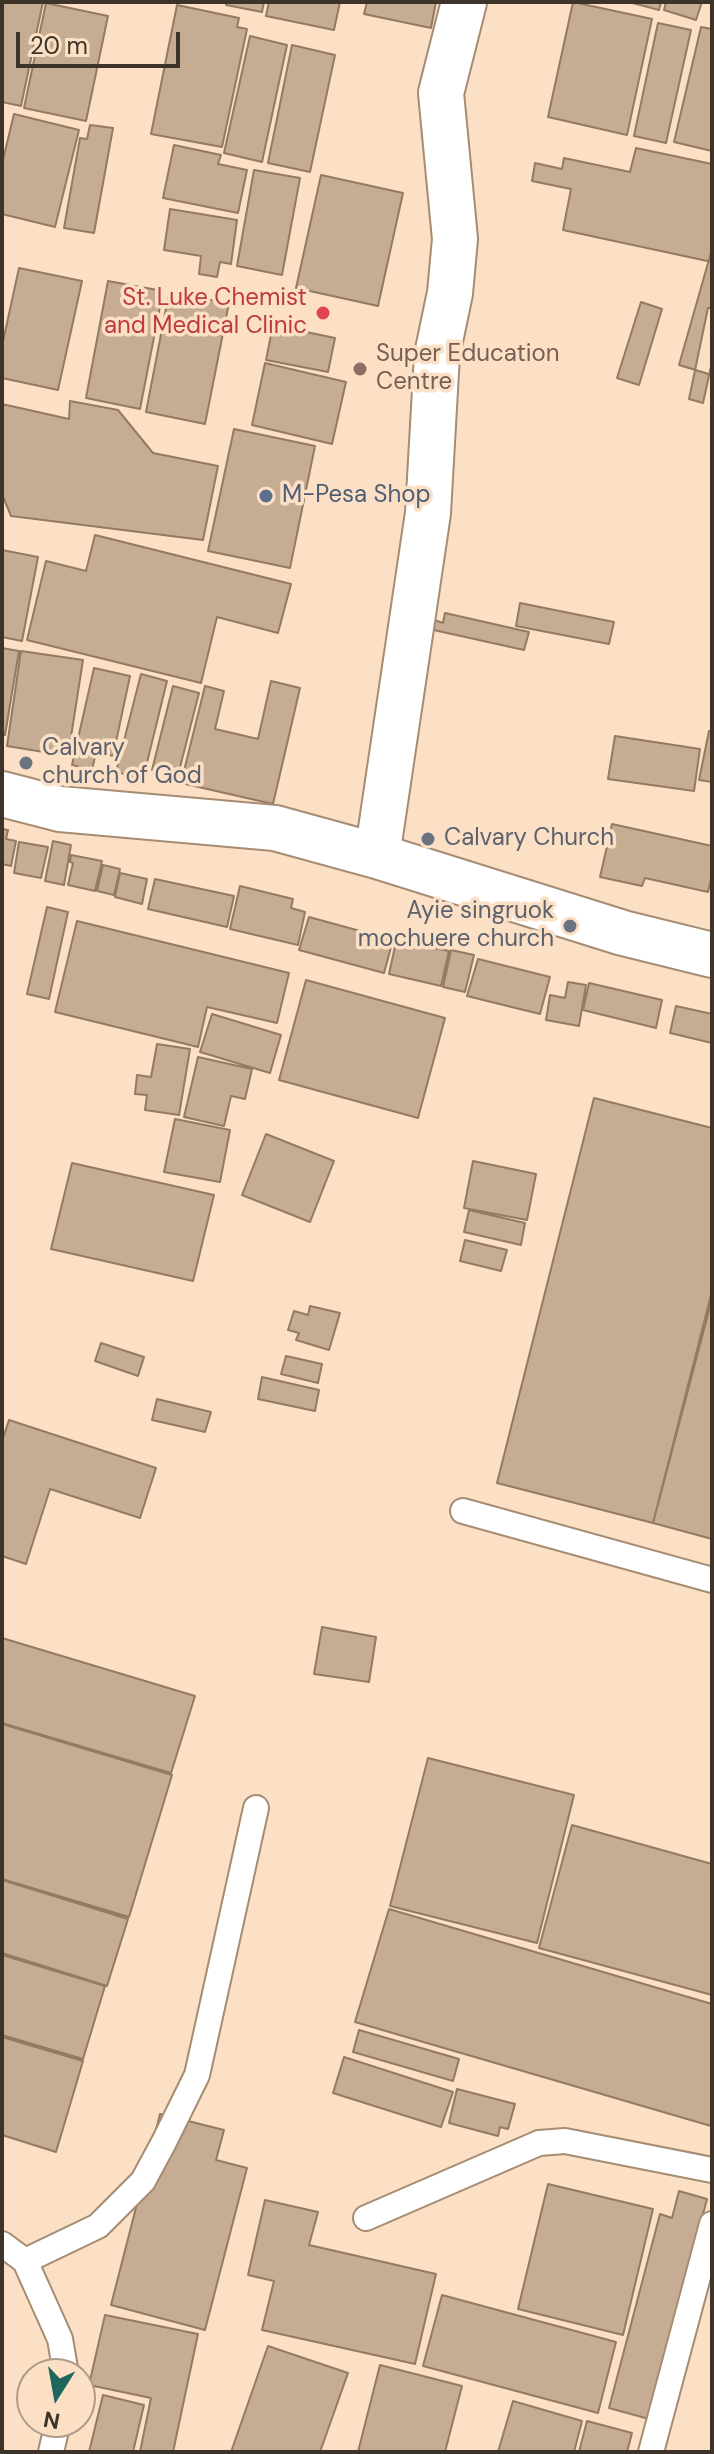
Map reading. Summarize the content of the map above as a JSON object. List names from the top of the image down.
{
  "places": [
    "St. Luke Chemist and Medical Clinic",
    "Super Education Centre",
    "M-Pesa Shop",
    "Calvary church of God",
    "Calvary Church",
    "Ayie singruok mochuere church"
  ],
  "scale_bar": "20 m",
  "north": "bottom"
}
